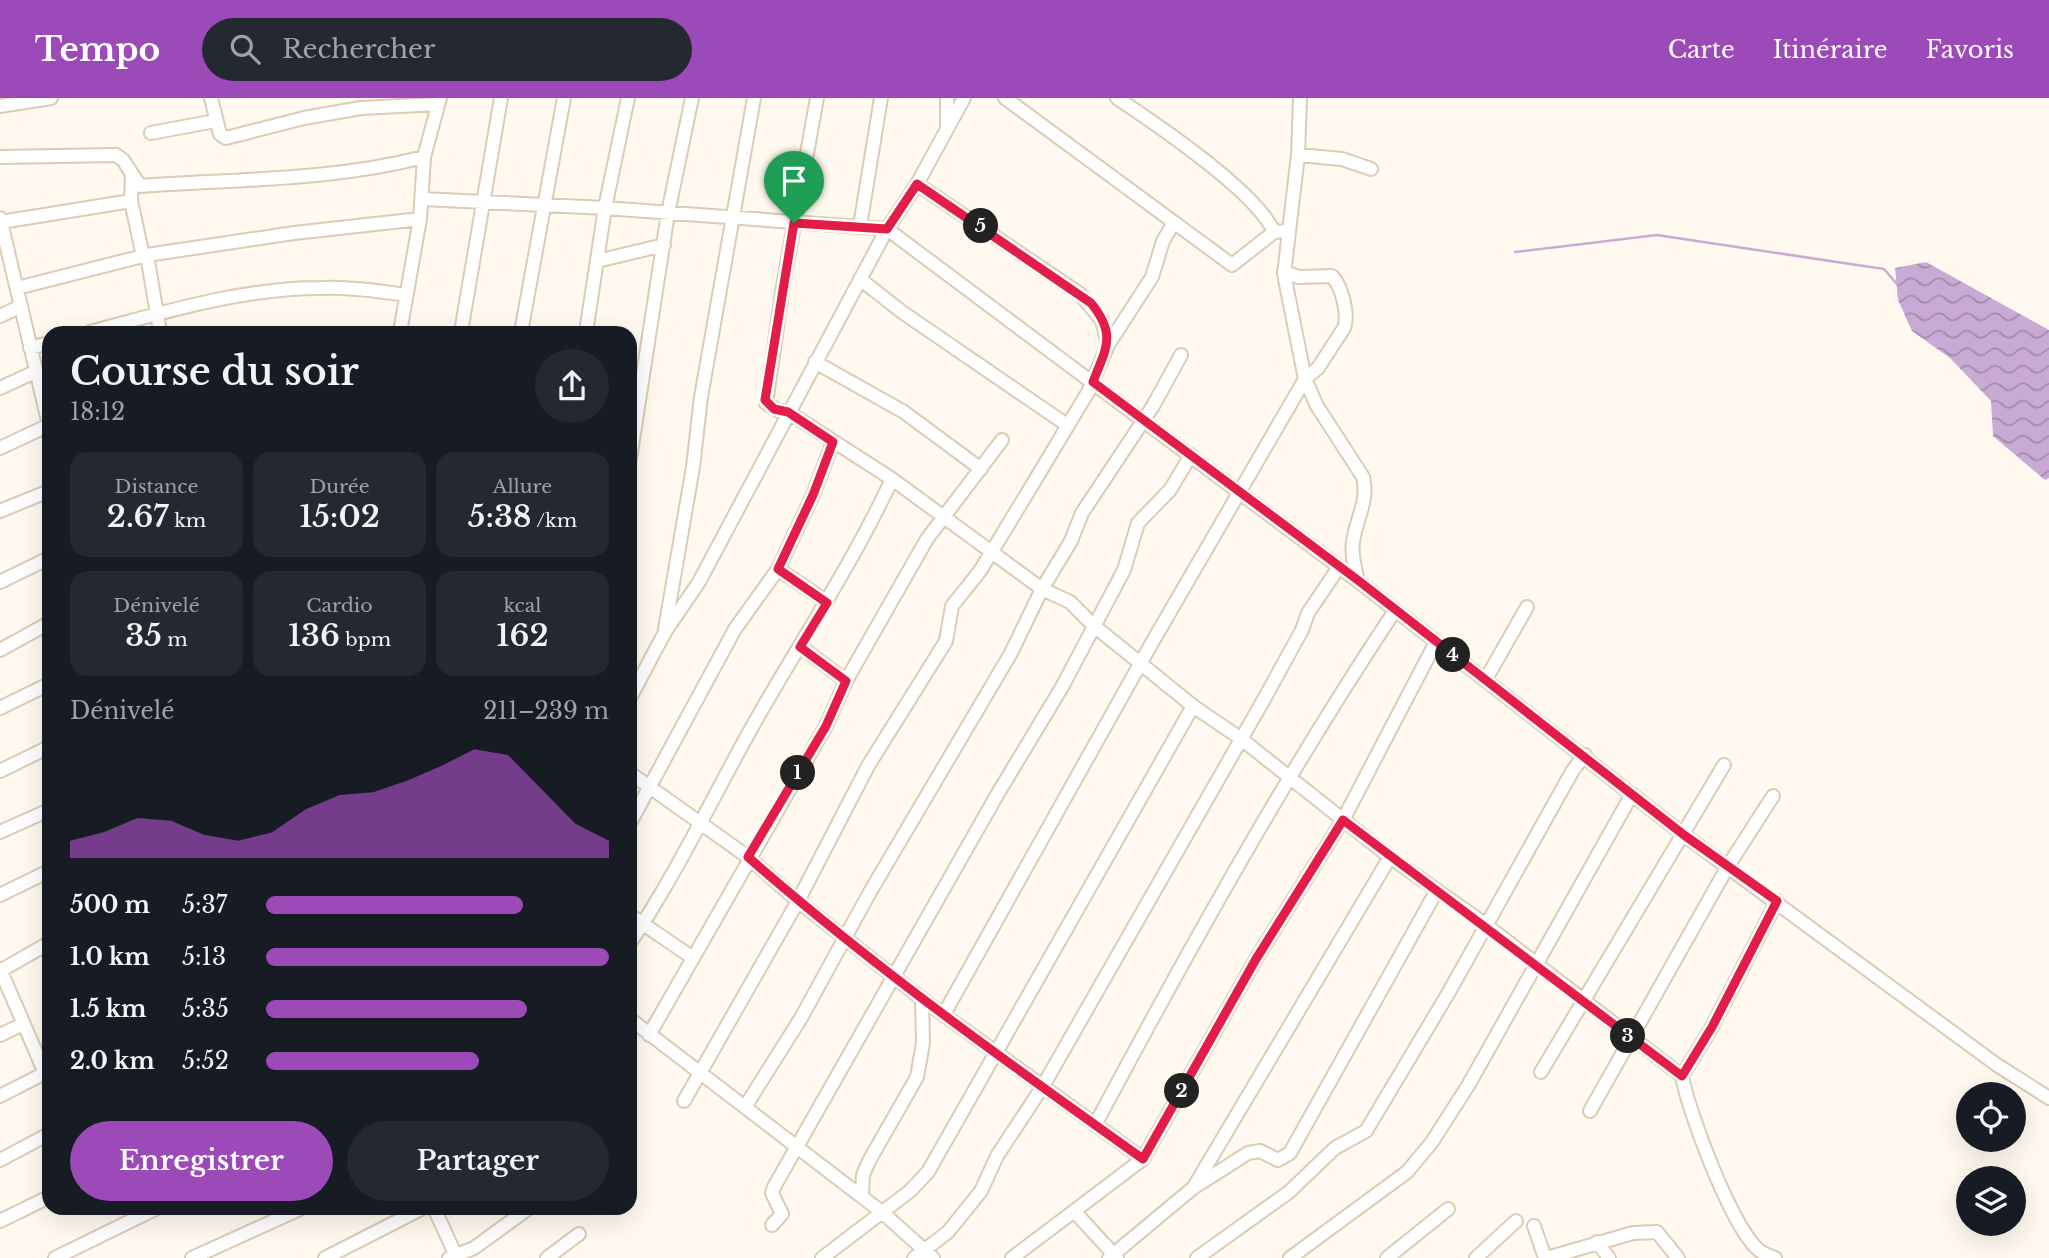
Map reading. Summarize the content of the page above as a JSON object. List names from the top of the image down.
{
  "page": {
    "header": "Tempo",
    "search": "Rechercher",
    "nav": ["Carte", "Itinéraire", "Favoris"],
    "pins": [
      "5",
      "4",
      "1",
      "3",
      "2"
    ],
    "heading": ["Course du soir", "18:12"],
    "stats": [
      ["Distance", "2.67 km"],
      ["Durée", "15:02"],
      ["Allure", "5:38 /km"],
      ["Dénivelé", "35 m"],
      ["Cardio", "136 bpm"],
      ["kcal", "162"]
    ],
    "chart": ["Dénivelé", "211–239 m"],
    "list": [
      {
        "name": "500 m",
        "note": "5:37"
      },
      {
        "name": "1.0 km",
        "note": "5:13"
      },
      {
        "name": "1.5 km",
        "note": "5:35"
      },
      {
        "name": "2.0 km",
        "note": "5:52"
      }
    ],
    "buttons": ["Enregistrer", "Partager"]
  }
}
